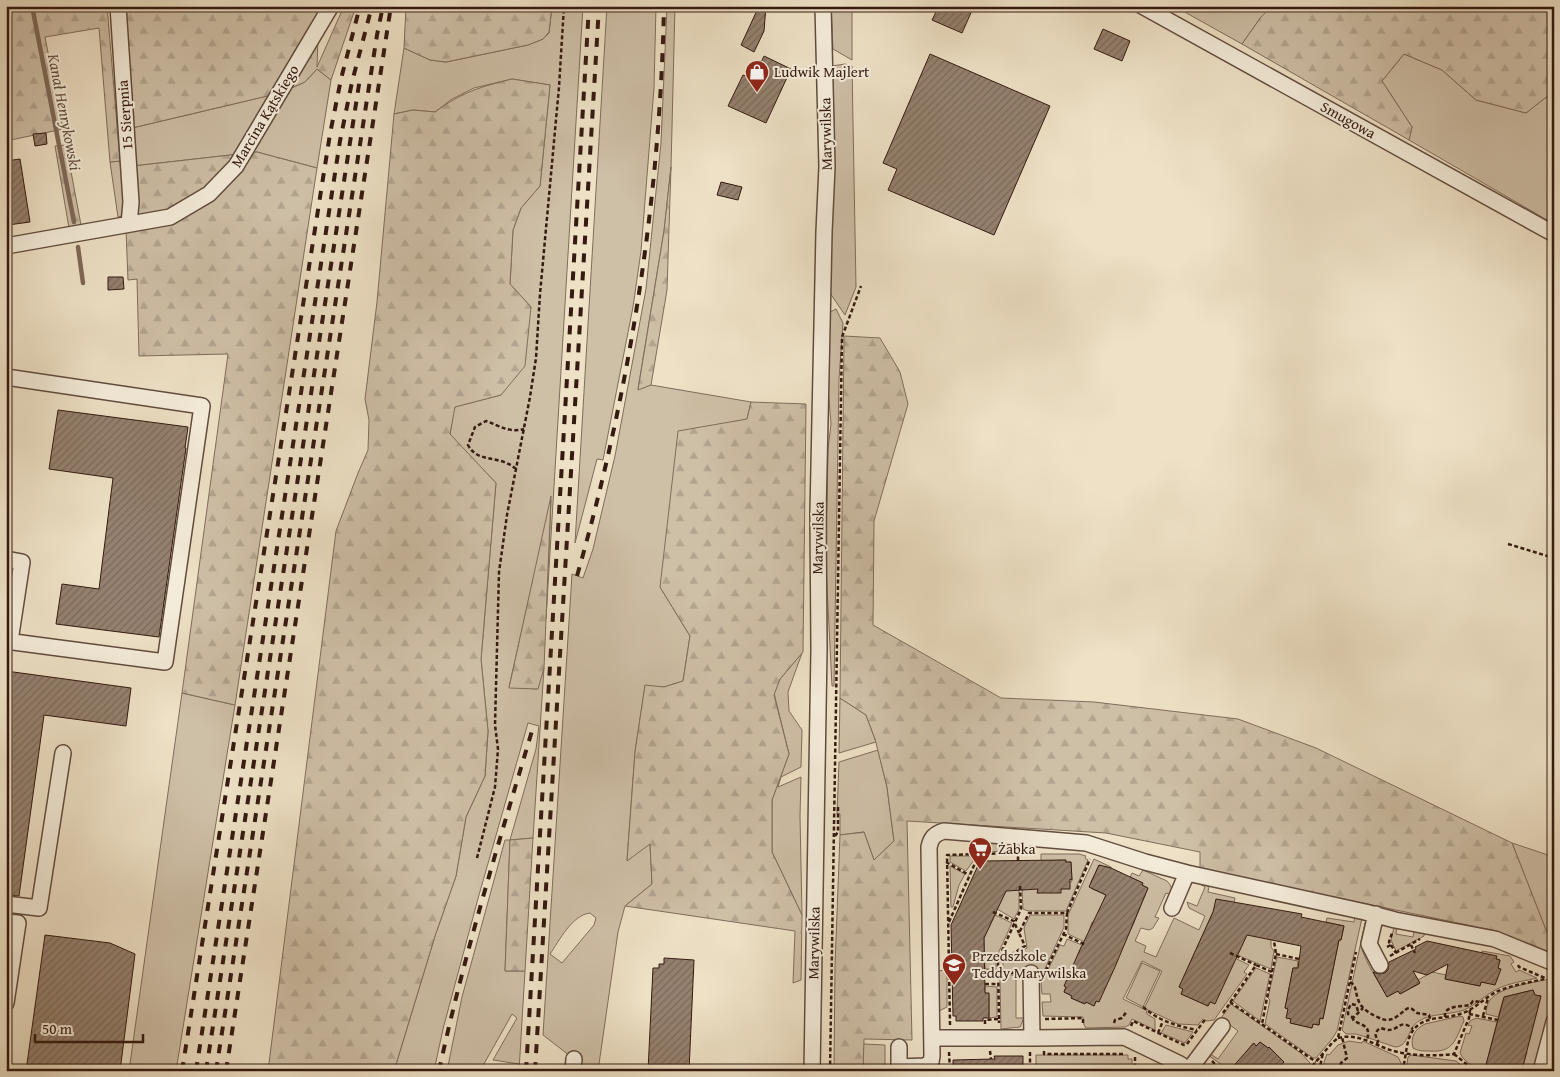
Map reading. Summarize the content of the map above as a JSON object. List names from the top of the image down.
{
  "streets": {
    "street": [
      "15 Sierpnia",
      "Marcina Kątskiego",
      "Smugowa",
      "Marywilska"
    ]
  },
  "crossings": [
    ["15 Sierpnia", "Marcina Kątskiego"]
  ],
  "water": ["Kanał Henrykowski"],
  "places": {
    "shop": ["Ludwik Majlert"],
    "supermarket": ["Żabka"],
    "school or university": ["Przedszkole Teddy Marywilska"]
  },
  "scale_bar": "50 m"
}
